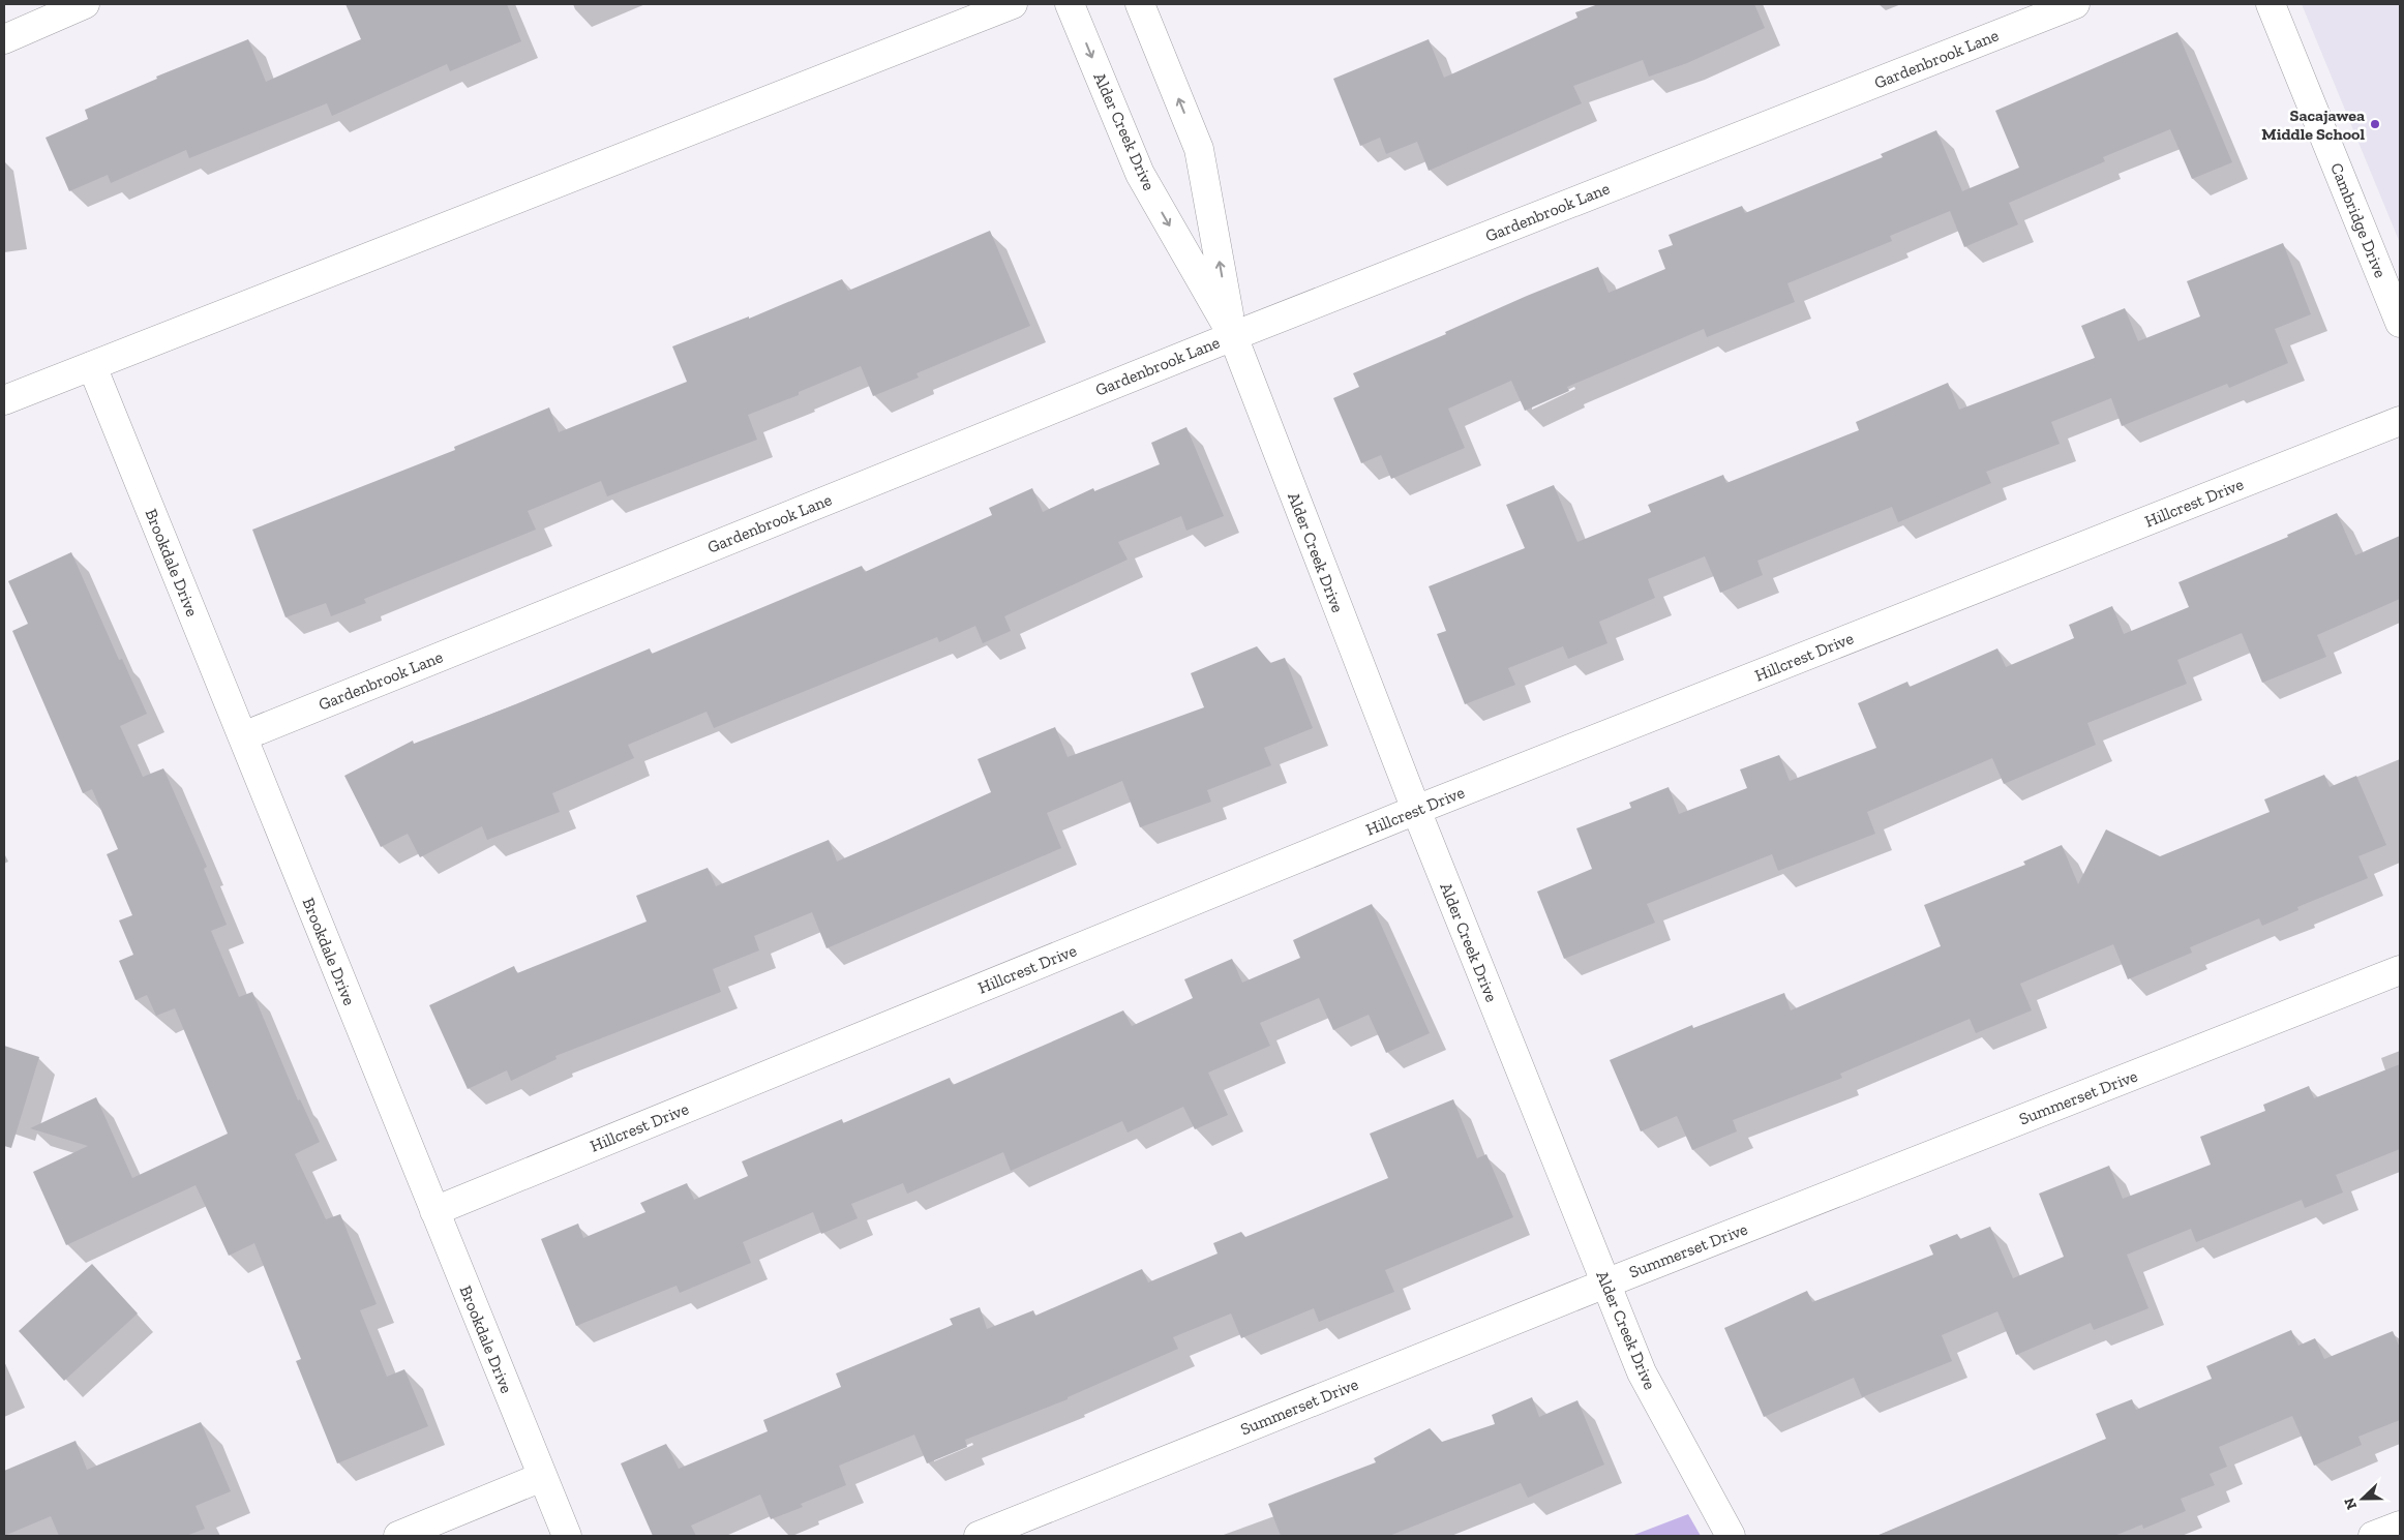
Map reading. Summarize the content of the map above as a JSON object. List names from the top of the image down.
{
  "streets": {
    "street": [
      "Gardenbrook Lane",
      "Alder Creek Drive",
      "Cambridge Drive",
      "Hillcrest Drive",
      "Brookdale Drive",
      "Summerset Drive"
    ]
  },
  "crossings": [
    ["Gardenbrook Lane", "Alder Creek Drive"],
    ["Gardenbrook Lane", "Brookdale Drive"],
    ["Alder Creek Drive", "Hillcrest Drive"],
    ["Alder Creek Drive", "Summerset Drive"],
    ["Hillcrest Drive", "Brookdale Drive"]
  ],
  "places": ["Sacajawea Middle School"],
  "north": "left"
}
